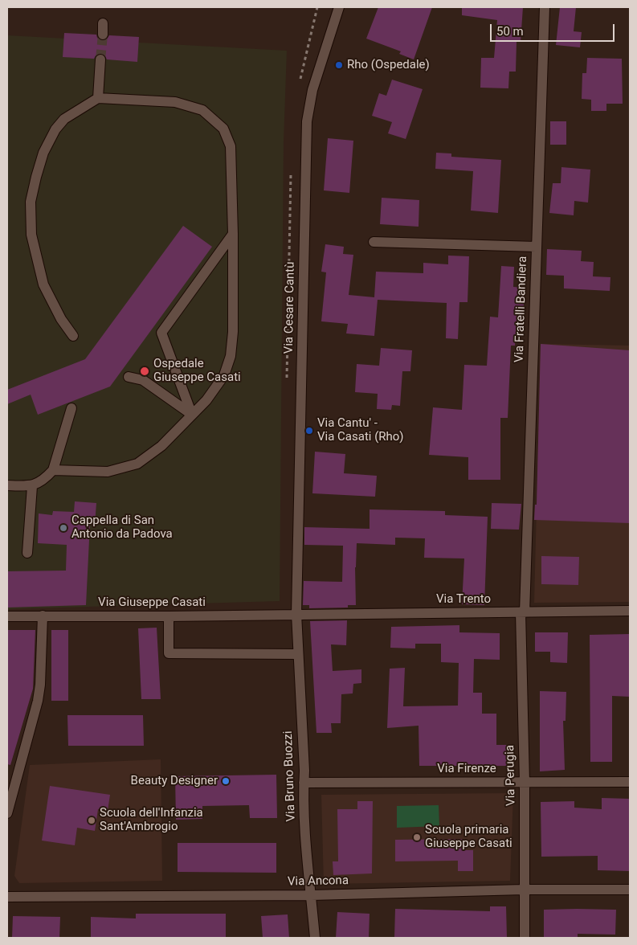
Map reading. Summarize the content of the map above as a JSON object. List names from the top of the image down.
{
  "streets": {
    "street": [
      "Via Cesare Cantù",
      "Via Fratelli Bandiera",
      "Via Trento",
      "Via Giuseppe Casati",
      "Via Firenze",
      "Via Perugia",
      "Via Bruno Buozzi",
      "Via Ancona"
    ]
  },
  "crossings": [
    ["Via Cesare Cantù", "Via Trento"],
    ["Via Cesare Cantù", "Via Giuseppe Casati"],
    ["Via Cesare Cantù", "Via Bruno Buozzi"],
    ["Via Fratelli Bandiera", "Via Trento"],
    ["Via Fratelli Bandiera", "Via Perugia"],
    ["Via Trento", "Via Giuseppe Casati"],
    ["Via Trento", "Via Perugia"],
    ["Via Trento", "Via Bruno Buozzi"],
    ["Via Giuseppe Casati", "Via Bruno Buozzi"],
    ["Via Firenze", "Via Perugia"],
    ["Via Firenze", "Via Bruno Buozzi"],
    ["Via Perugia", "Via Ancona"],
    ["Via Bruno Buozzi", "Via Ancona"]
  ],
  "places": [
    "Rho (Ospedale)",
    "Ospedale Giuseppe Casati",
    "Via Cantu' - Via Casati (Rho)",
    "Cappella di San Antonio da Padova",
    "Beauty Designer",
    "Scuola dell'Infanzia Sant'Ambrogio",
    "Scuola primaria Giuseppe Casati"
  ],
  "scale_bar": "50 m"
}
